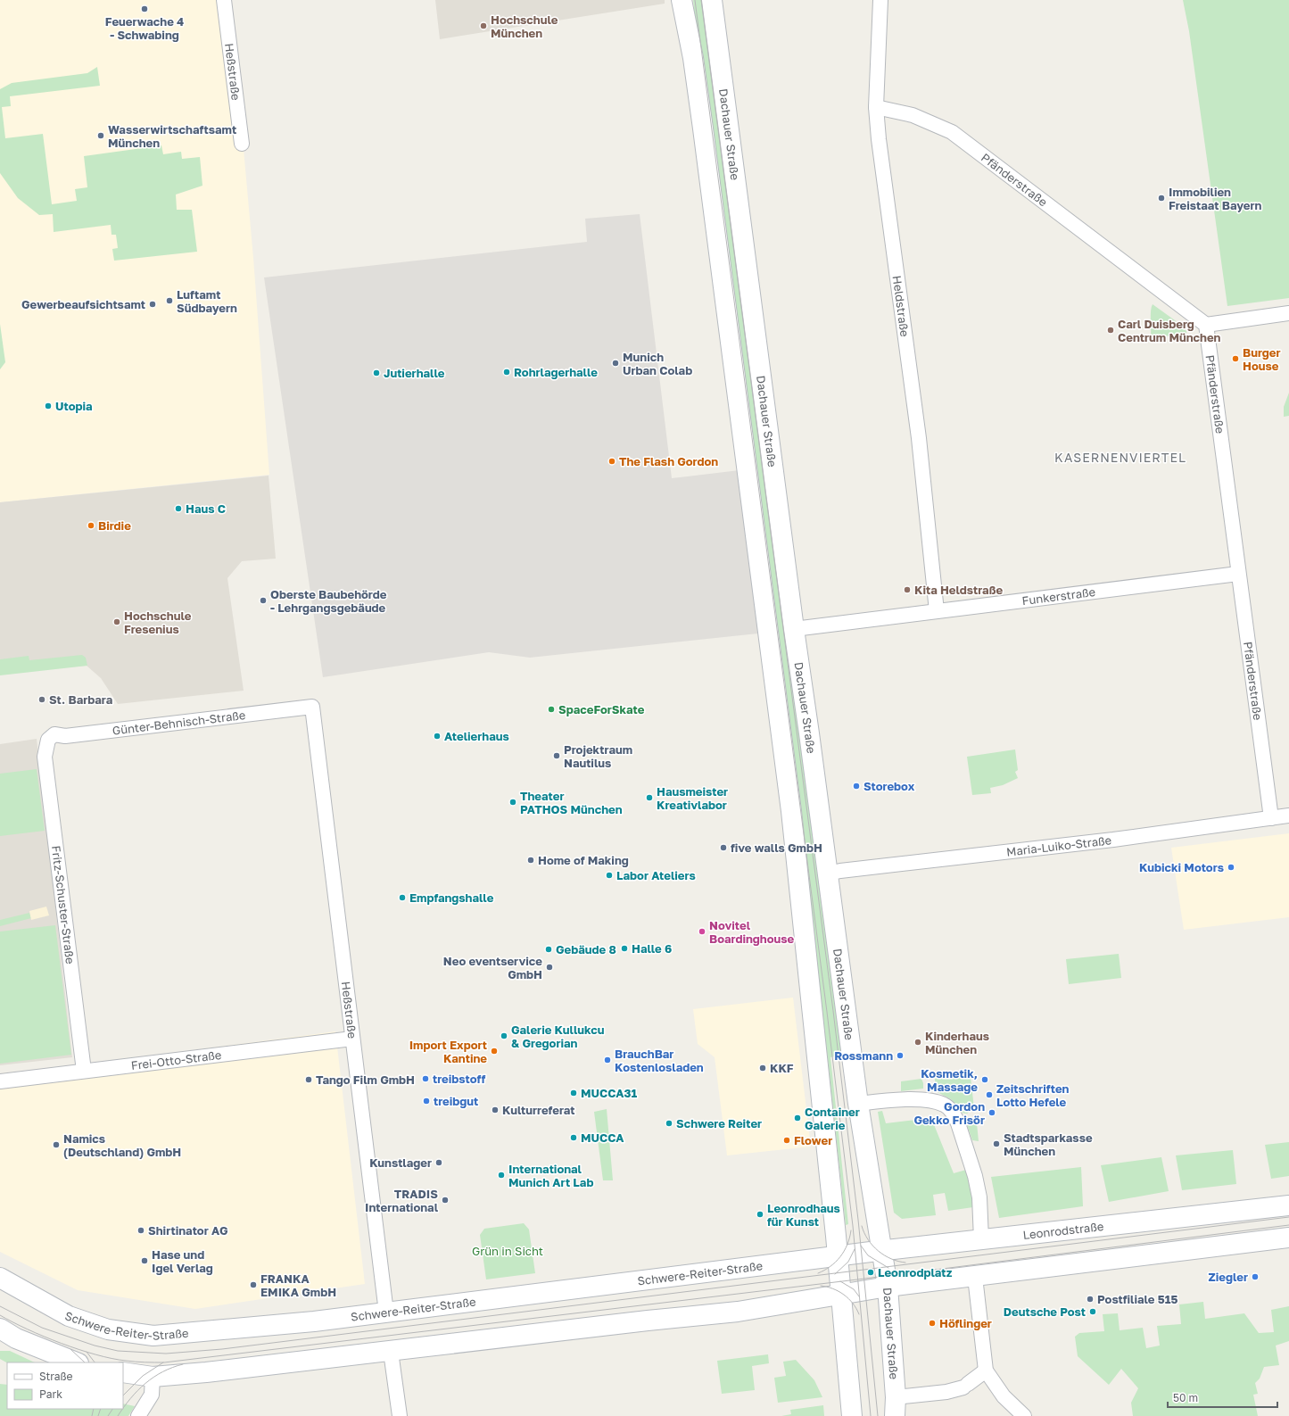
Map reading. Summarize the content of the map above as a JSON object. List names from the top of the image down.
{
  "streets": {
    "main road": ["Dachauer Straße", "Leonrodstraße", "Schwere-Reiter-Straße"],
    "street": [
      "Heßstraße",
      "Pfänderstraße",
      "Heldstraße",
      "Funkerstraße",
      "Günter-Behnisch-Straße",
      "Maria-Luiko-Straße",
      "Fritz-Schuster-Straße",
      "Frei-Otto-Straße"
    ]
  },
  "crossings": [
    ["Heßstraße", "Günter-Behnisch-Straße"],
    ["Heßstraße", "Frei-Otto-Straße"],
    ["Heßstraße", "Schwere-Reiter-Straße"],
    ["Dachauer Straße", "Funkerstraße"],
    ["Dachauer Straße", "Maria-Luiko-Straße"],
    ["Dachauer Straße", "Leonrodstraße"],
    ["Pfänderstraße", "Heldstraße"],
    ["Pfänderstraße", "Funkerstraße"],
    ["Pfänderstraße", "Maria-Luiko-Straße"],
    ["Heldstraße", "Funkerstraße"],
    ["Günter-Behnisch-Straße", "Fritz-Schuster-Straße"],
    ["Fritz-Schuster-Straße", "Frei-Otto-Straße"],
    ["Leonrodstraße", "Schwere-Reiter-Straße"]
  ],
  "districts": ["KASERNENVIERTEL"],
  "parks": ["Grün in Sicht"],
  "places": [
    "Feuerwache 4 - Schwabing",
    "Hochschule München",
    "Wasserwirtschaftsamt München",
    "Immobilien Freistaat Bayern",
    "Luftamt Südbayern",
    "Gewerbeaufsichtsamt",
    "Carl Duisberg Centrum München",
    "Burger House",
    "Munich Urban Colab",
    "Rohrlagerhalle",
    "Jutierhalle",
    "Utopia",
    "The Flash Gordon",
    "Haus C",
    "Birdie",
    "Kita Heldstraße",
    "Oberste Baubehörde - Lehrgangsgebäude",
    "Hochschule Fresenius",
    "St. Barbara",
    "SpaceForSkate",
    "Atelierhaus",
    "Projektraum Nautilus",
    "Storebox",
    "Hausmeister Kreativlabor",
    "Theater PATHOS München",
    "five walls GmbH",
    "Home of Making",
    "Kubicki Motors",
    "Labor Ateliers",
    "Empfangshalle",
    "Novitel Boardinghouse",
    "Halle 6",
    "Gebäude 8",
    "Neo eventservice GmbH",
    "Galerie Kullukcu & Gregorian",
    "Kinderhaus München",
    "Import Export Kantine",
    "Rossmann",
    "BrauchBar Kostenlosladen",
    "KKF",
    "treibstoff",
    "Tango Film GmbH",
    "Kosmetik, Massage",
    "MUCCA31",
    "Zeitschriften Lotto Hefele",
    "treibgut",
    "Kulturreferat",
    "Gordon Gekko Frisör",
    "Container Galerie",
    "Schwere Reiter",
    "MUCCA",
    "Flower",
    "Stadtsparkasse München",
    "Namics (Deutschland) GmbH",
    "Kunstlager",
    "International Munich Art Lab",
    "TRADIS International",
    "Leonrodhaus für Kunst",
    "Shirtinator AG",
    "Hase und Igel Verlag",
    "Leonrodplatz",
    "Ziegler",
    "FRANKA EMIKA GmbH",
    "Postfiliale 515",
    "Deutsche Post",
    "Höflinger"
  ],
  "legend": ["Straße", "Park"],
  "scale_bar": "50 m"
}
